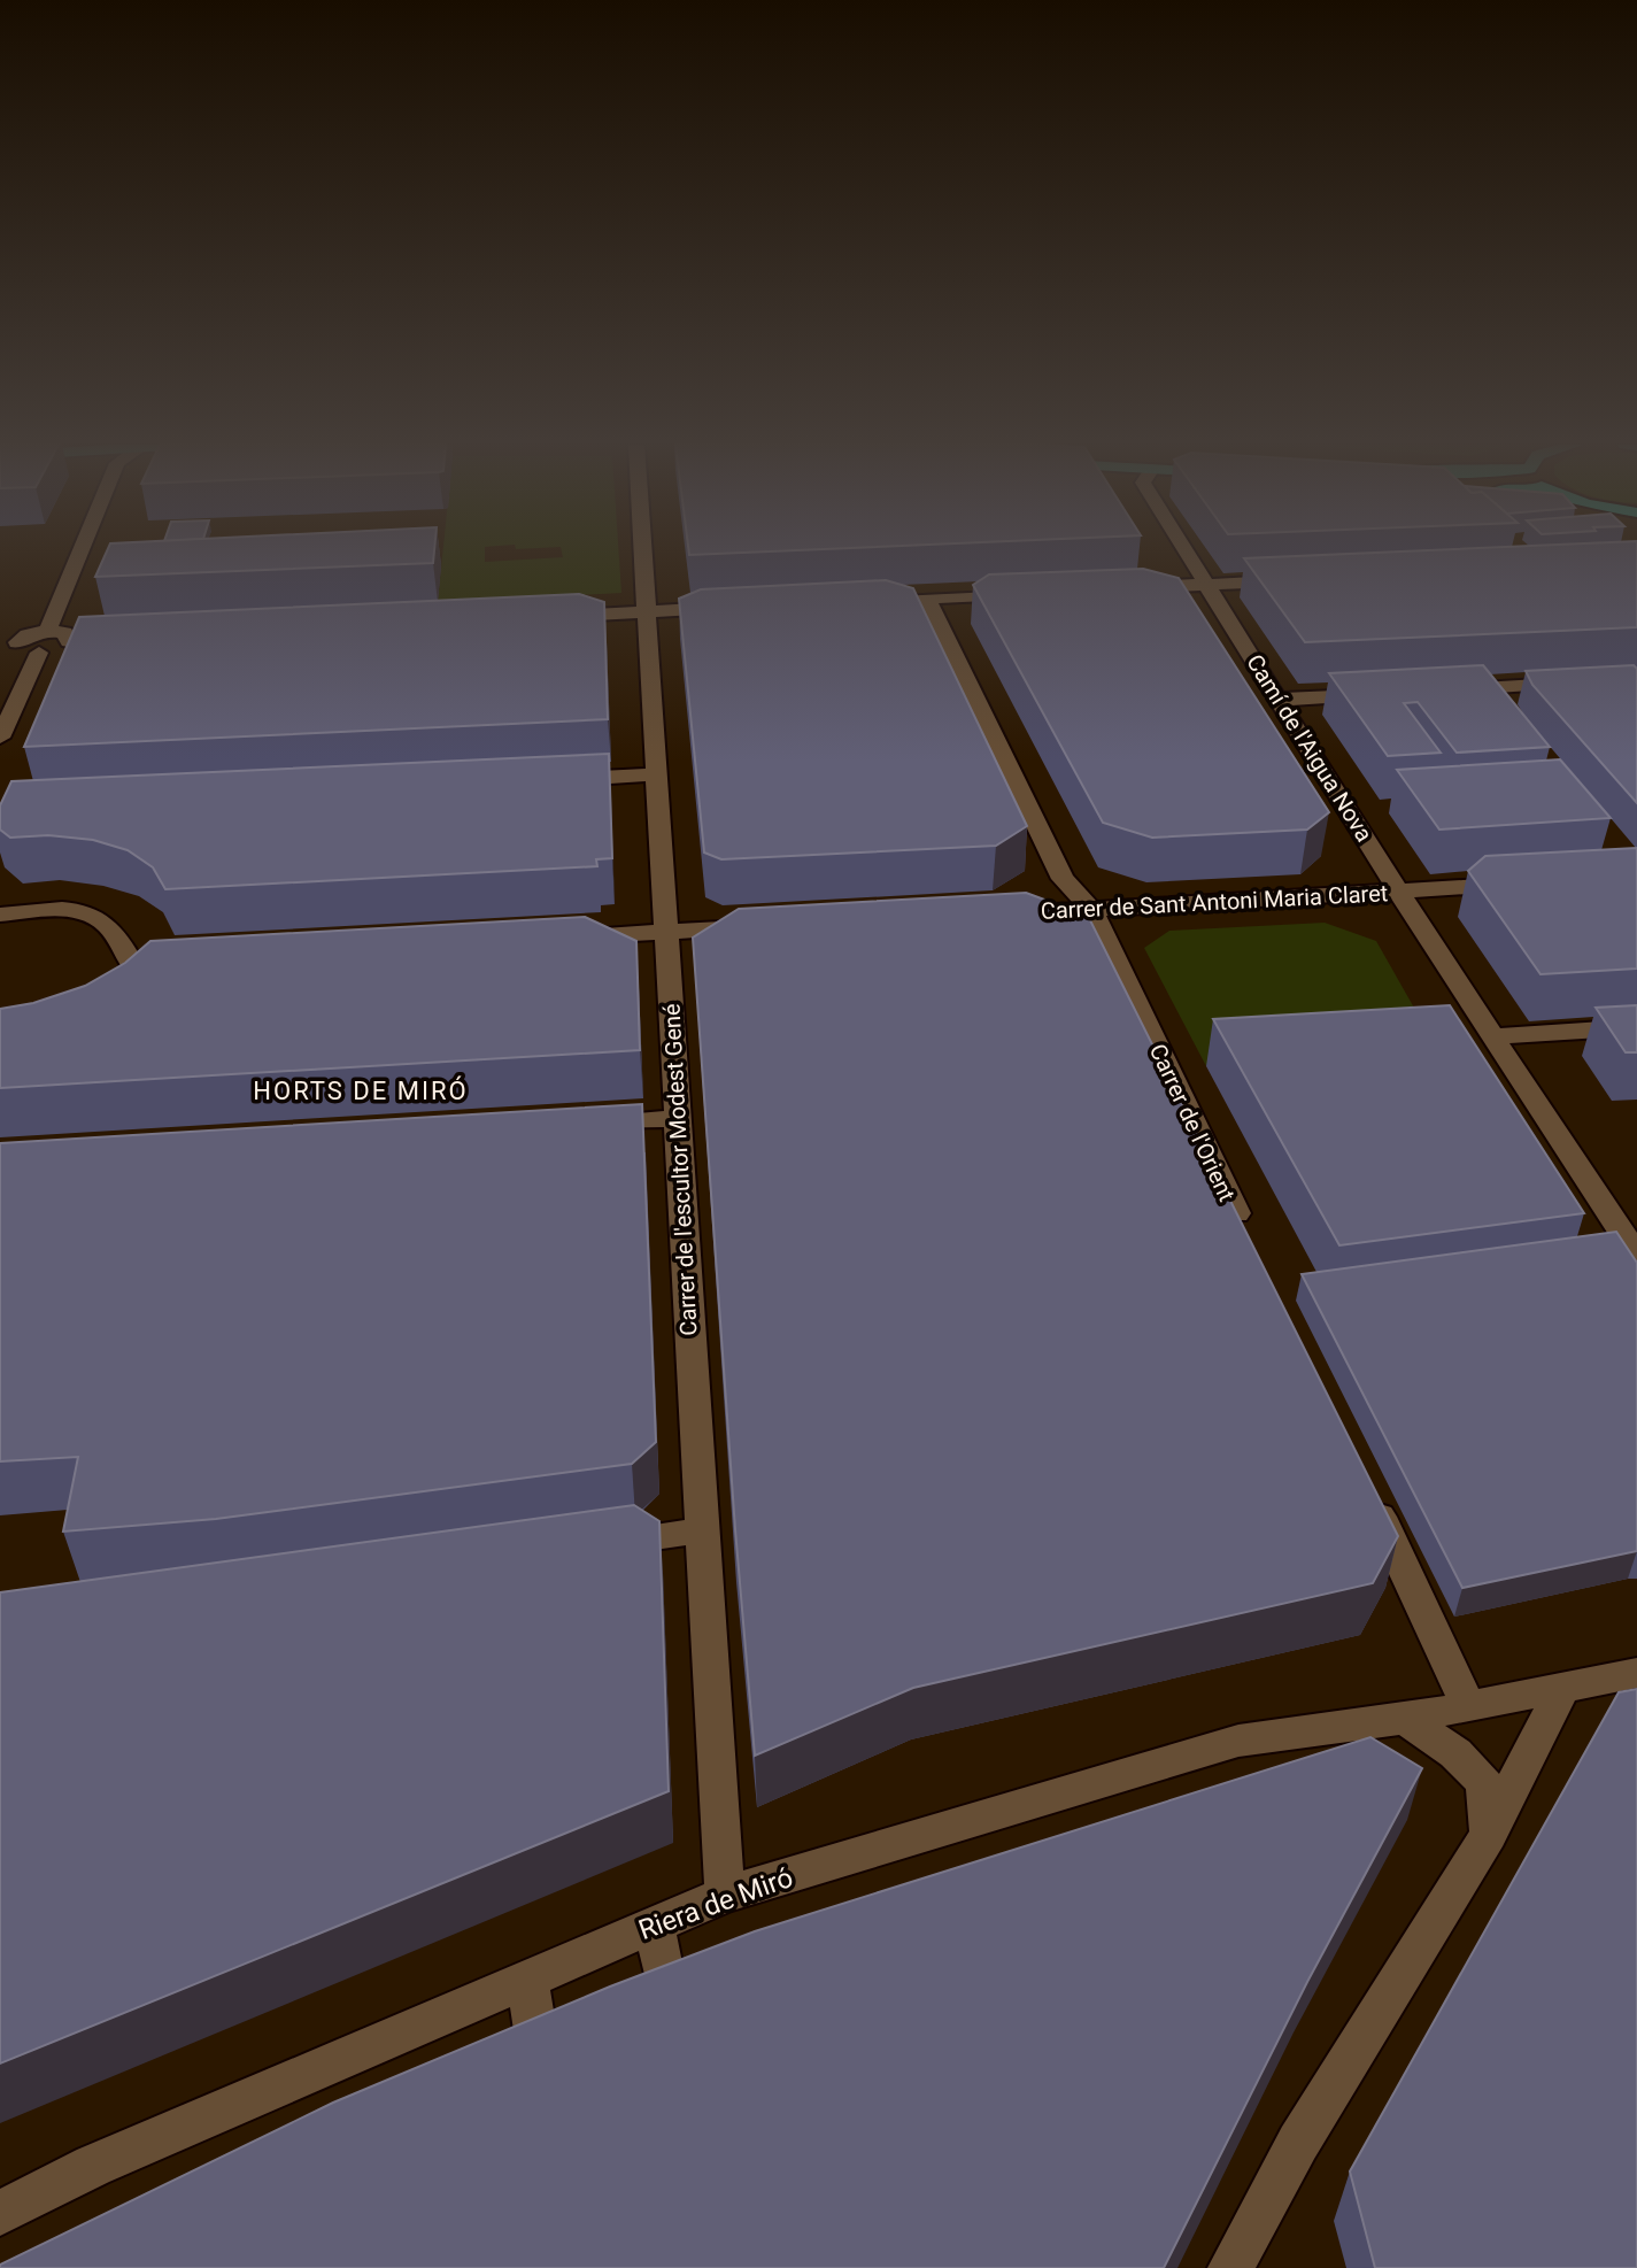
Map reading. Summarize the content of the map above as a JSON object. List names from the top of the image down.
{
  "streets": {
    "street": [
      "Camí de l'Aigua Nova",
      "Carrer de Sant Antoni Maria Claret",
      "Carrer de l'Orient",
      "Carrer de l'escultor Modest Gené",
      "Riera de Miró"
    ]
  },
  "crossings": [
    ["Camí de l'Aigua Nova", "Carrer de Sant Antoni Maria Claret"],
    ["Carrer de Sant Antoni Maria Claret", "Carrer de l'Orient"],
    ["Carrer de l'escultor Modest Gené", "Riera de Miró"]
  ],
  "districts": ["HORTS DE MIRÓ"]
}
